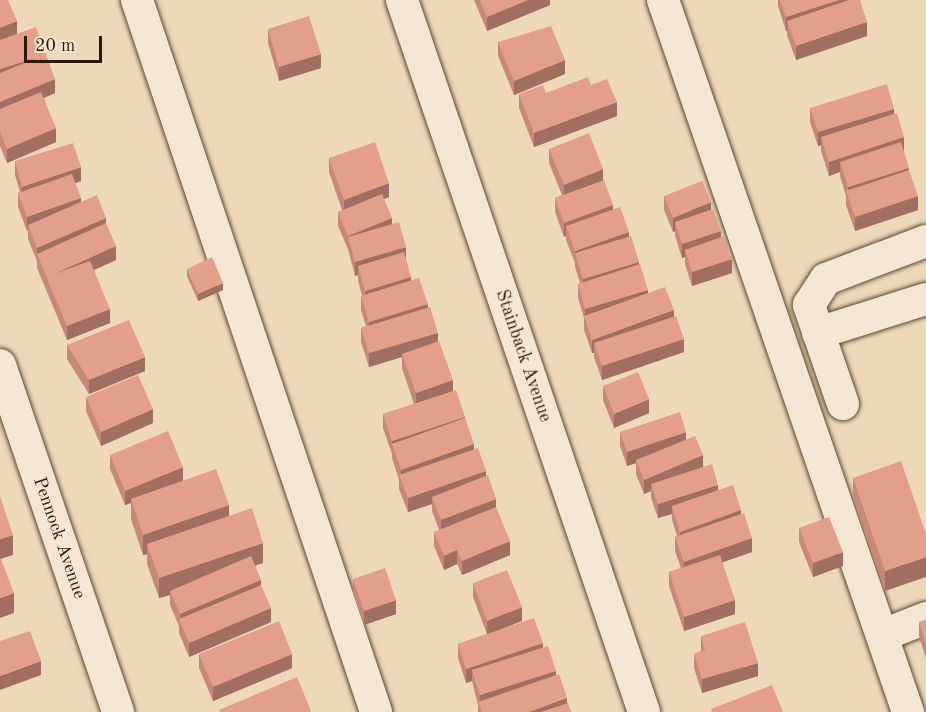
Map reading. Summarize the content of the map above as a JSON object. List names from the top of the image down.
{
  "streets": {
    "street": ["Stainback Avenue", "Pennock Avenue"]
  },
  "scale_bar": "20 m"
}
